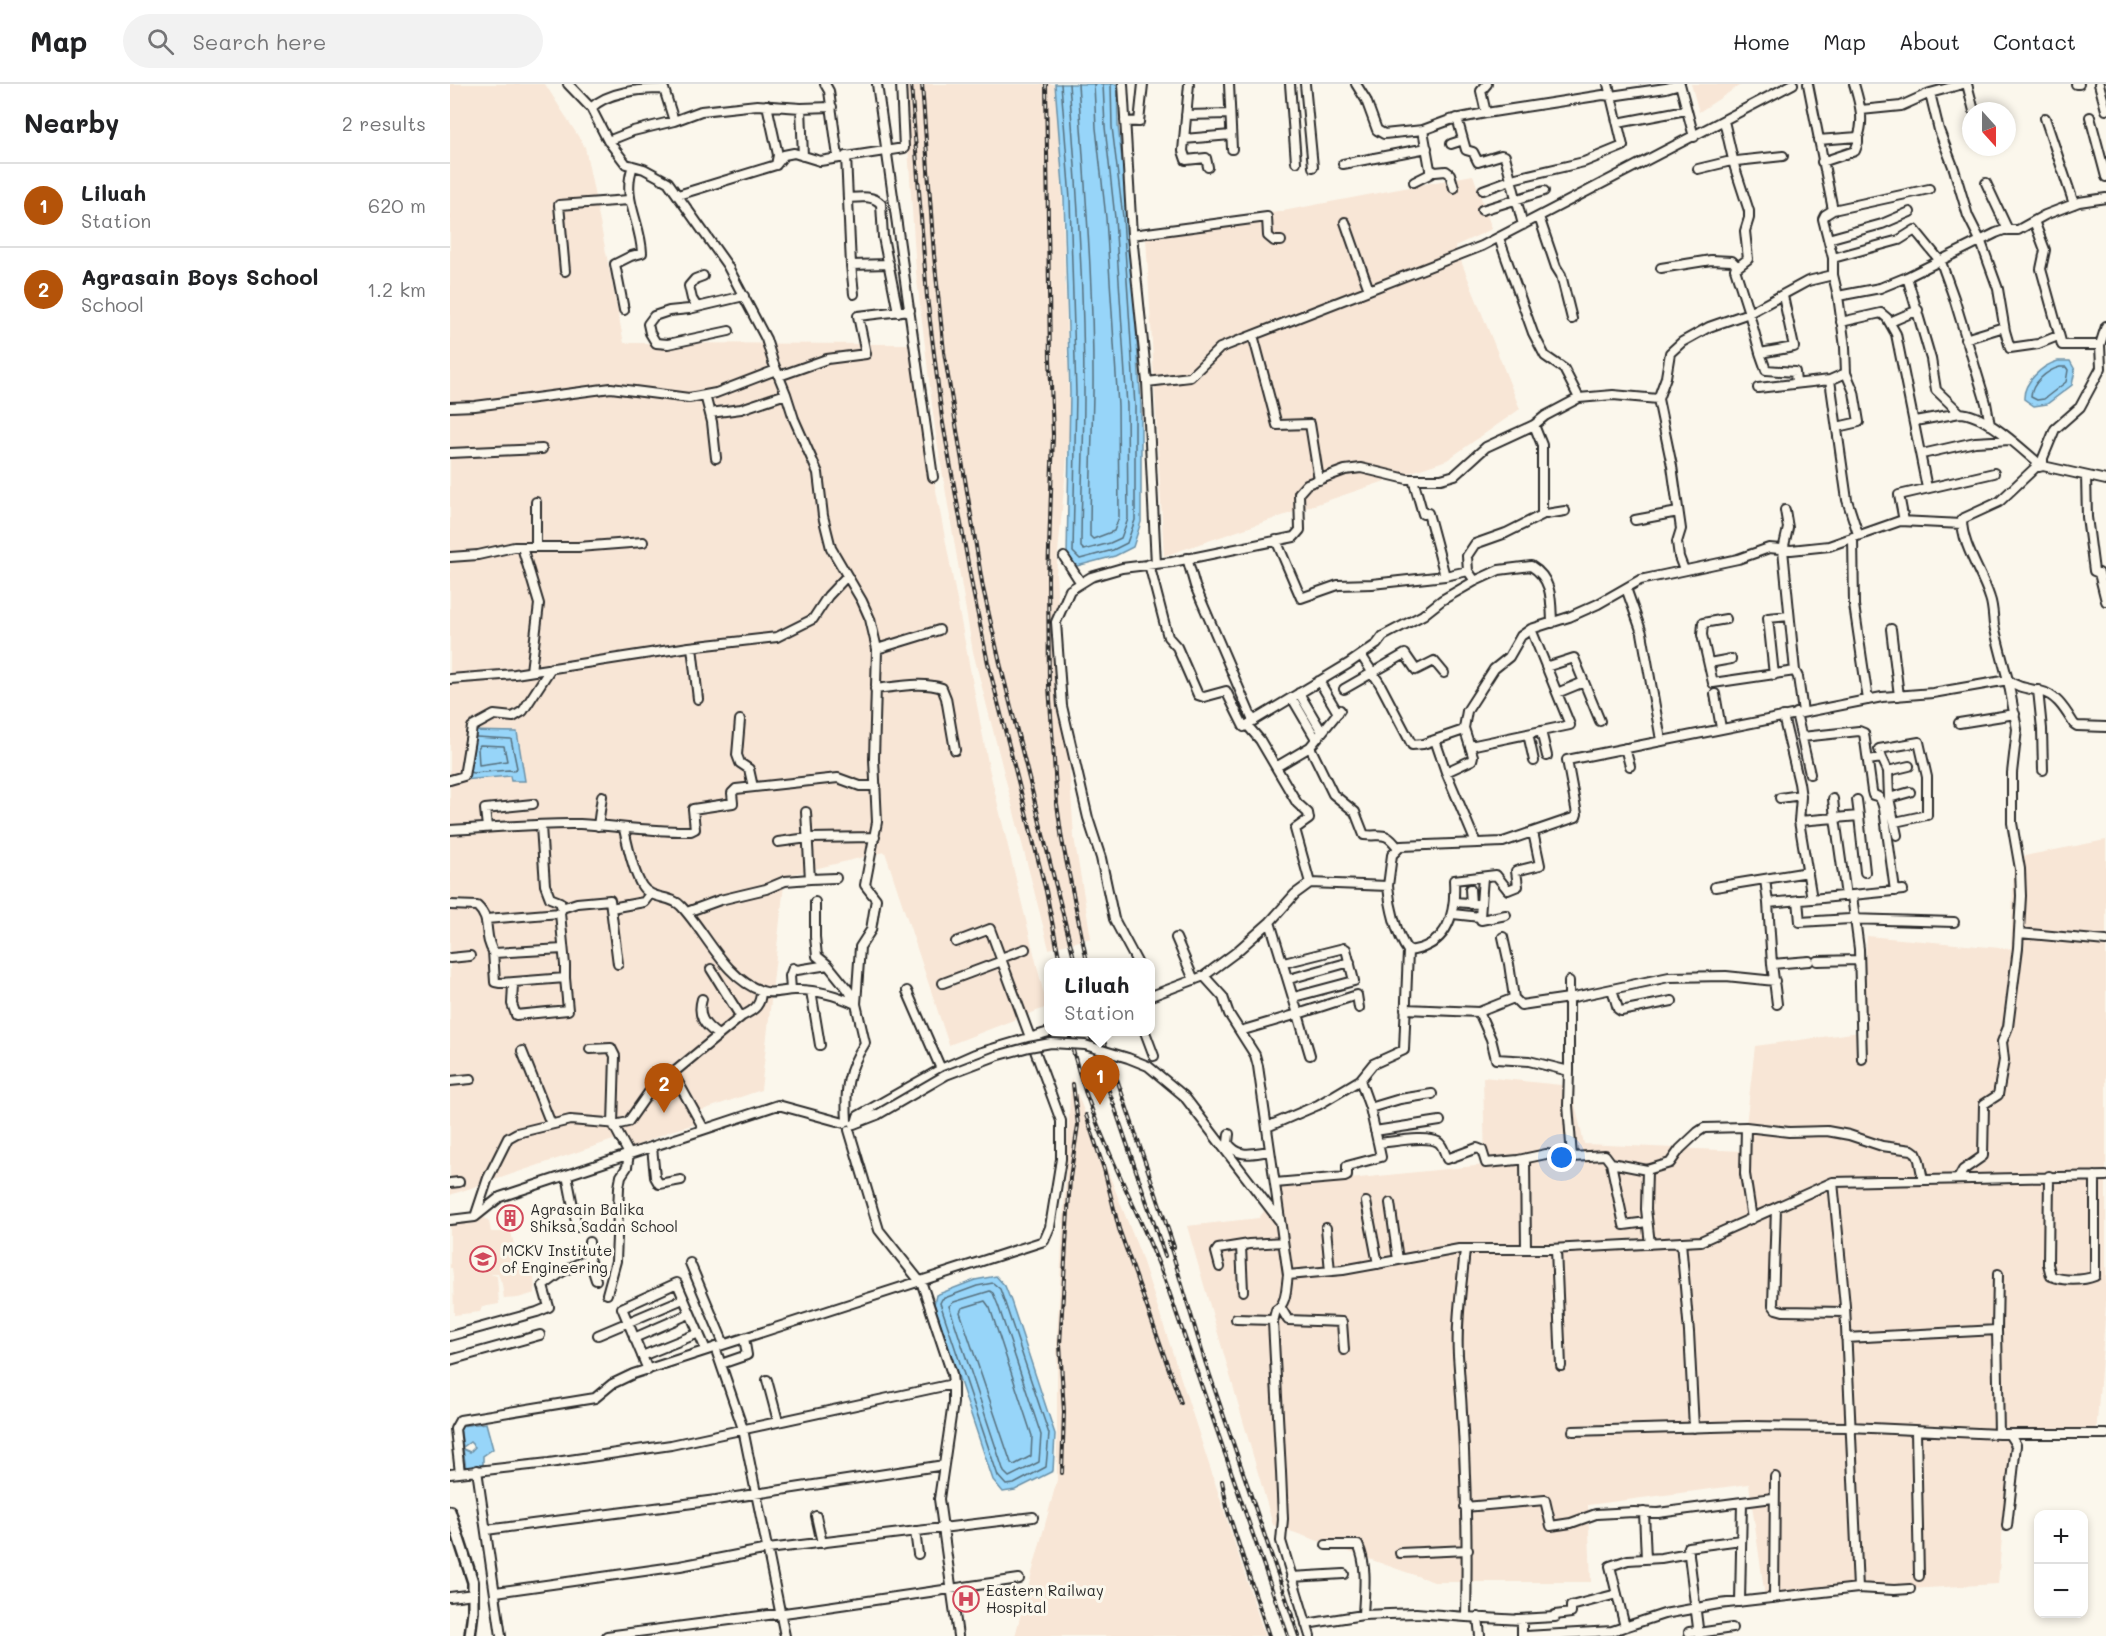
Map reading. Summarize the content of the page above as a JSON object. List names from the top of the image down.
{
  "places": {
    "building": ["Agrasain Balika Shiksa Sadan School"],
    "school or university": ["MCKV Institute of Engineering"],
    "hospital": ["Eastern Railway Hospital"]
  },
  "north": "bottom",
  "page": {
    "header": "Map",
    "search": "Search here",
    "nav": [
      "Home",
      "Map",
      "About",
      "Contact"
    ],
    "heading": ["Nearby", "2 results"],
    "list": [
      {
        "mark": "1",
        "name": "Liluah",
        "note": "Station",
        "value": "620 m"
      },
      {
        "mark": "2",
        "name": "Agrasain Boys School",
        "note": "School",
        "value": "1.2 km"
      }
    ],
    "popup": ["Liluah", "Station"],
    "pins": ["1", "2"],
    "map_buttons": ["+", "−"]
  }
}
